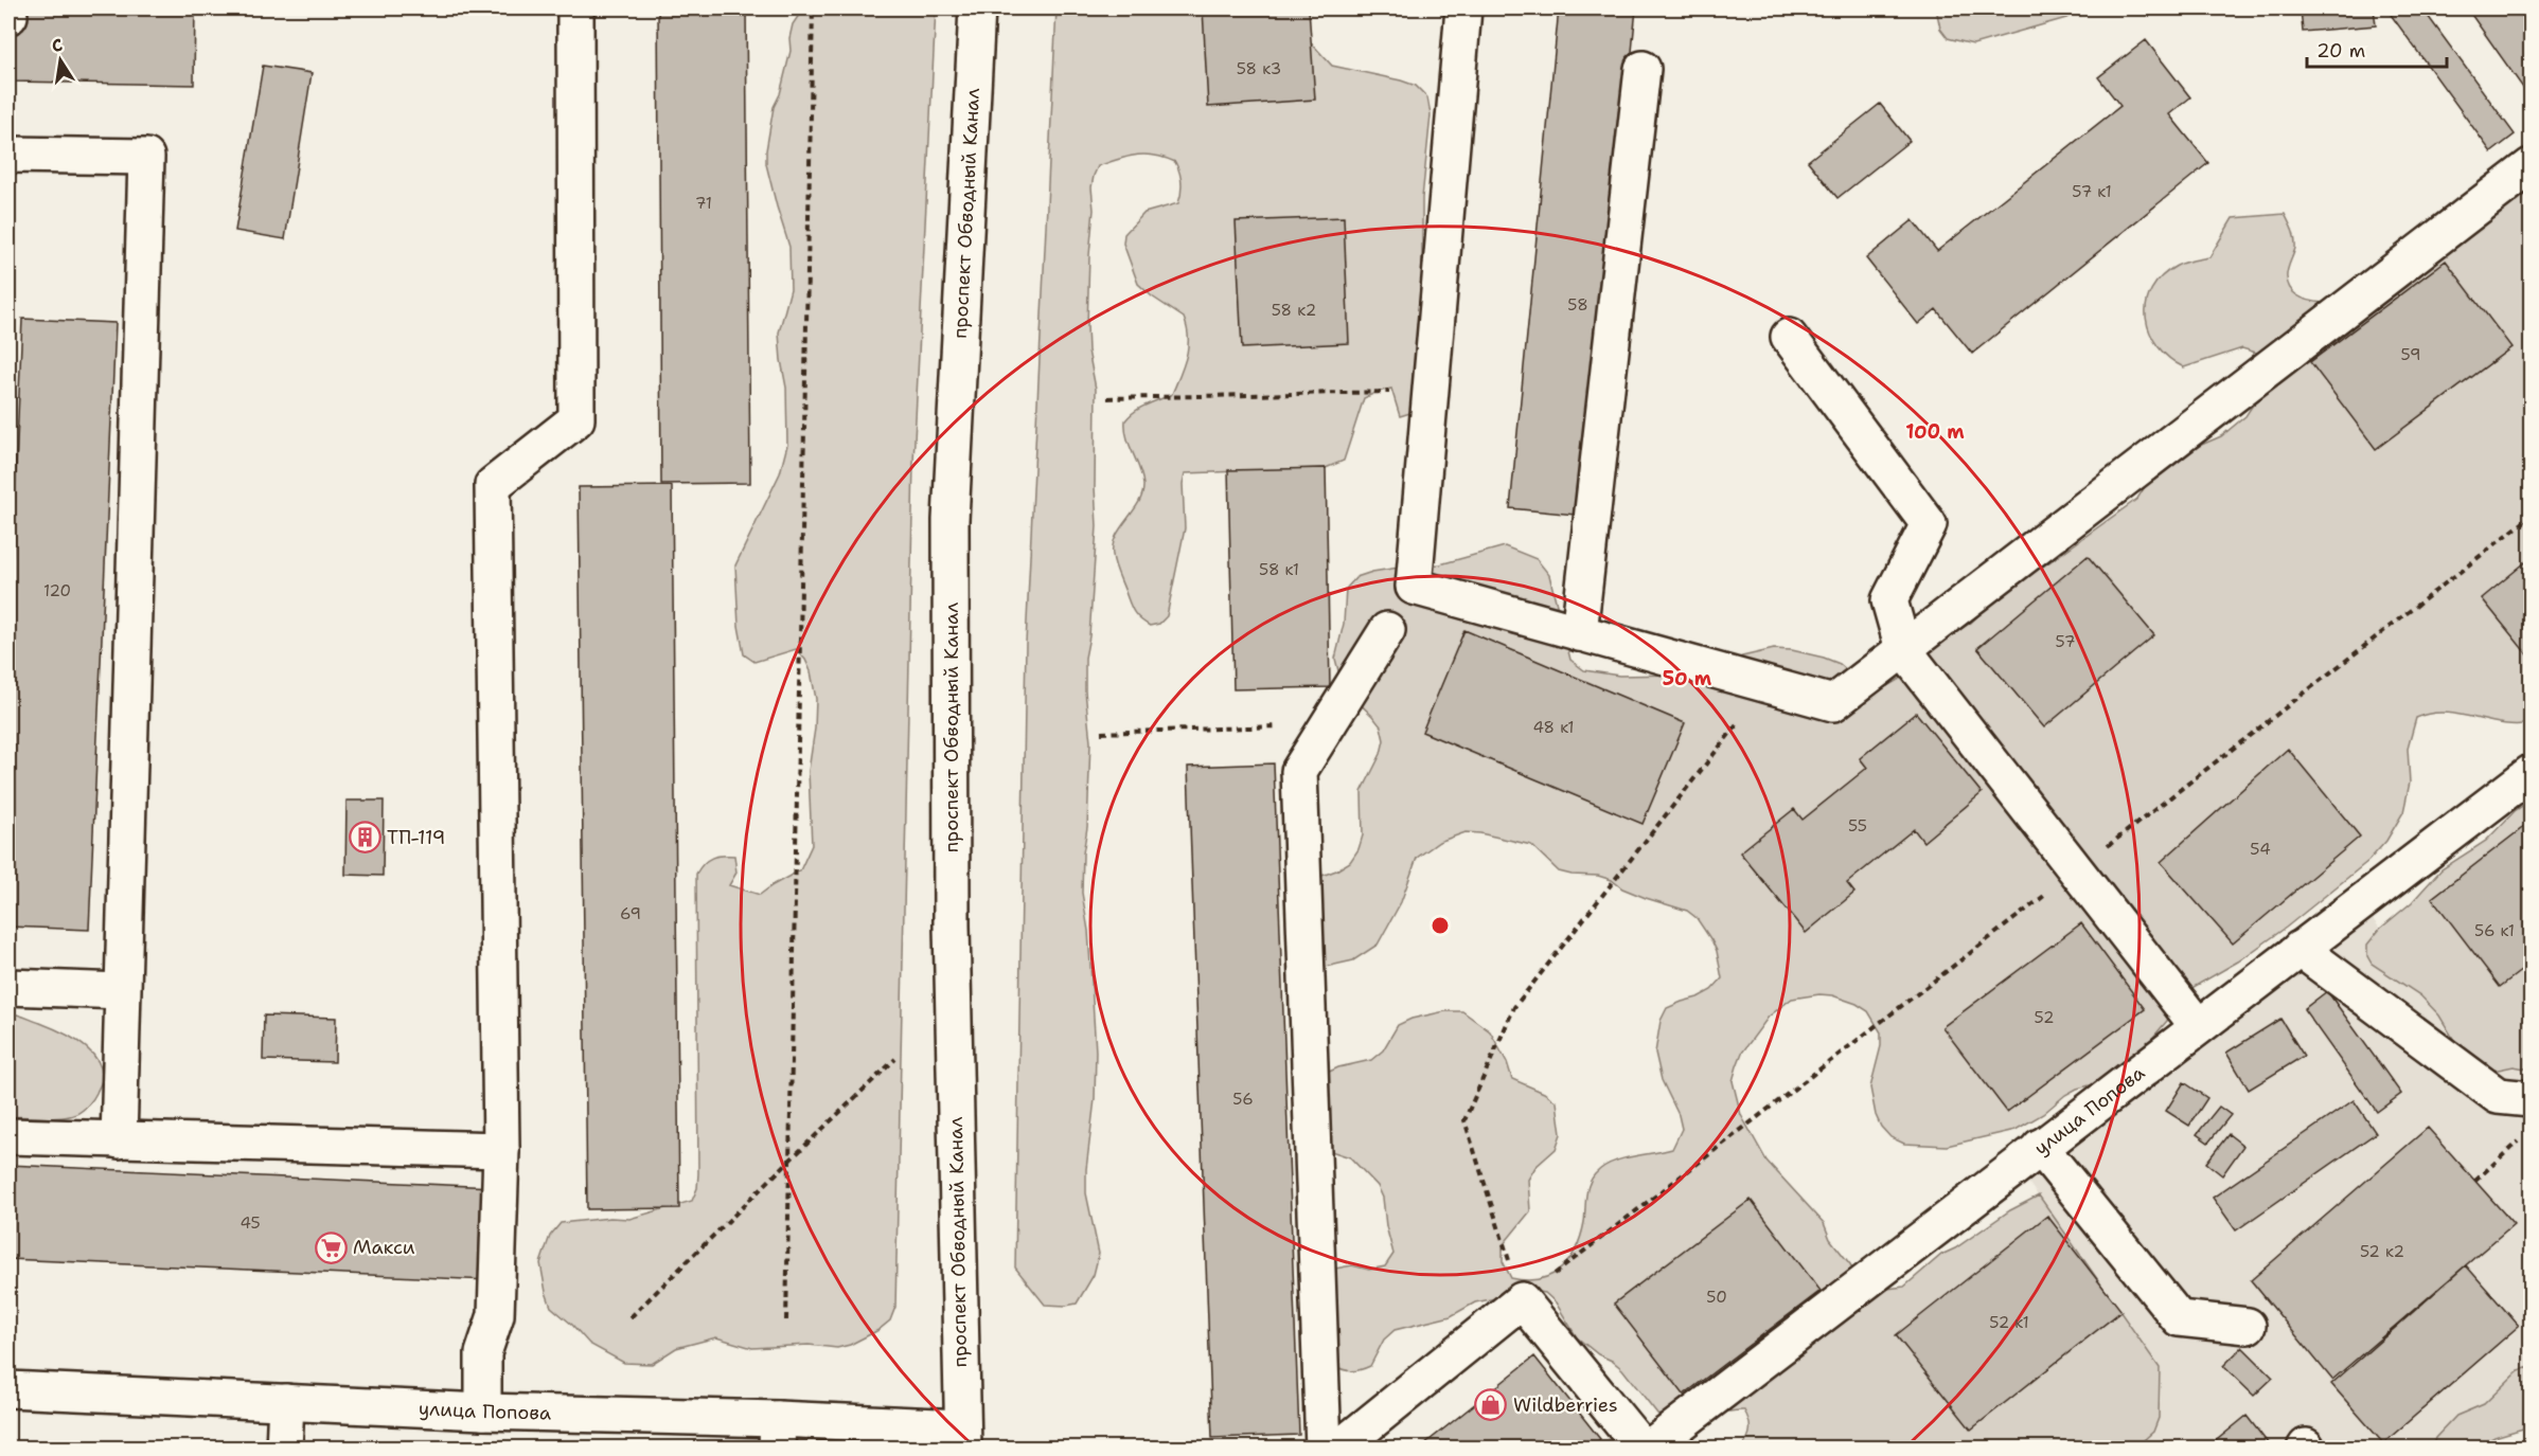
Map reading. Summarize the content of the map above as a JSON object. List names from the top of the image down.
{
  "streets": {
    "street": ["проспект Обводный Канал", "улица Попова"]
  },
  "crossings": [
    ["проспект Обводный Канал", "улица Попова"]
  ],
  "places": {
    "building": ["ТП-119"],
    "supermarket": ["Макси"],
    "shop": ["Wildberries"]
  },
  "house_numbers": [
    "58 к3",
    "57 к1",
    "71",
    "58",
    "58 к2",
    "59",
    "58 к1",
    "120",
    "57",
    "48 к1",
    "55",
    "54",
    "69",
    "56 к1",
    "52",
    "56",
    "45",
    "52 к2",
    "50",
    "52 к1"
  ],
  "scale_bar": "20 m",
  "north": "top",
  "rings": ["100 m", "50 m"]
}
